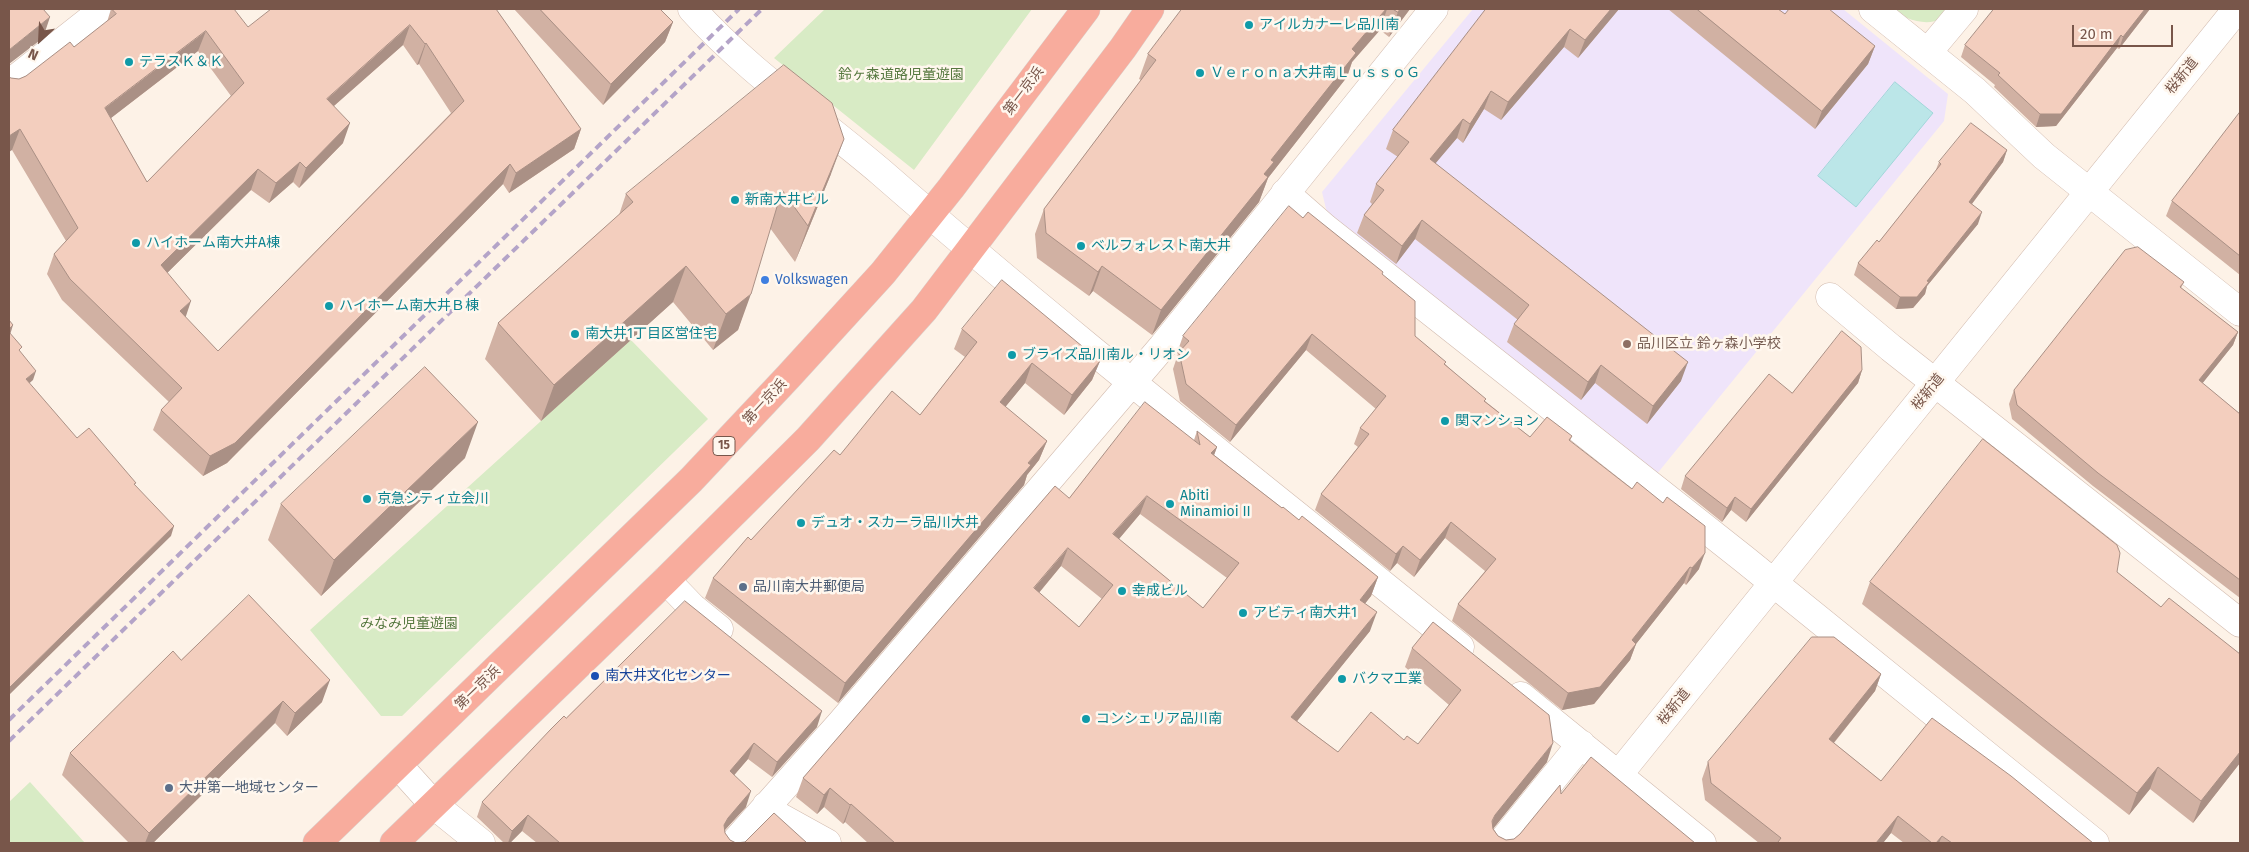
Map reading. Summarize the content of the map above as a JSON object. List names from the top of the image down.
{
  "streets": {
    "highway": ["第一京浜", "15"],
    "street": ["桜新道"]
  },
  "parks": ["鈴ヶ森道路児童遊園", "みなみ児童遊園"],
  "places": [
    "アイルカナーレ品川南",
    "テラスＫ＆Ｋ",
    "Ｖｅｒｏｎａ大井南ＬｕｓｓｏＧ",
    "新南大井ビル",
    "ハイホーム南大井A棟",
    "ベルフォレスト南大井",
    "Volkswagen",
    "ハイホーム南大井Ｂ棟",
    "南大井1丁目区営住宅",
    "品川区立 鈴ヶ森小学校",
    "ブライズ品川南ル・リオン",
    "関マンション",
    "京急シティ立会川",
    "Abiti Minamioi II",
    "デュオ・スカーラ品川大井",
    "品川南大井郵便局",
    "幸成ビル",
    "アビティ南大井1",
    "南大井文化センター",
    "バクマ工業",
    "コンシェリア品川南",
    "大井第一地域センター"
  ],
  "scale_bar": "20 m",
  "north": "bottom left"
}
